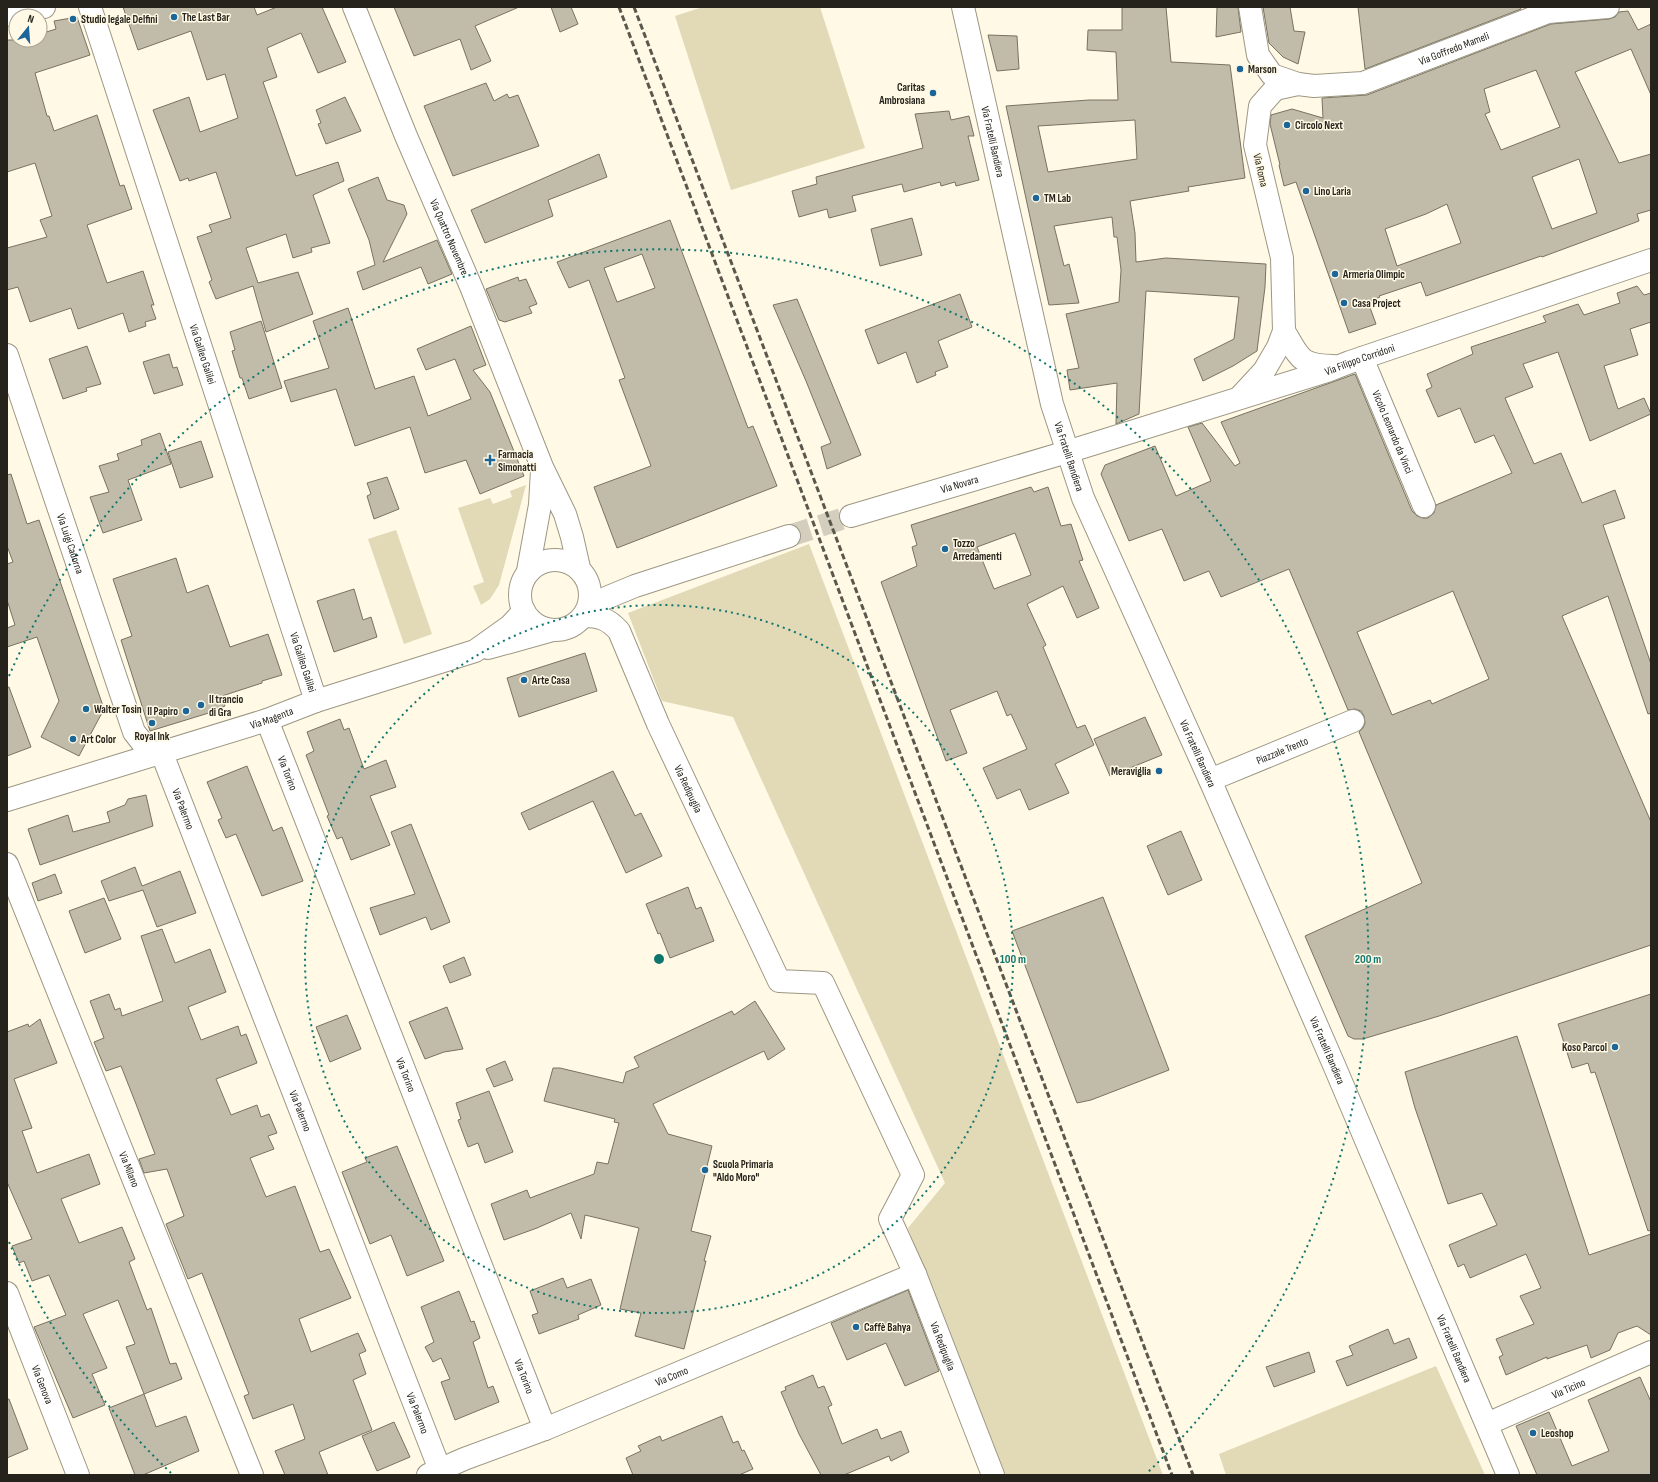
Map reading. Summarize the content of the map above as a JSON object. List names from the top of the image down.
{
  "streets": {
    "street": [
      "Via Goffredo Mameli",
      "Via Fratelli Bandiera",
      "Via Roma",
      "Via Quattro Novembre",
      "Via Galileo Galilei",
      "Via Filippo Corridoni",
      "Vicolo Leonardo da Vinci",
      "Via Novara",
      "Via Luigi Cadorna",
      "Via Magenta",
      "Piazzale Trento",
      "Via Torino",
      "Via Redipuglia",
      "Via Palermo",
      "Via Milano",
      "Via Como",
      "Via Genova",
      "Via Ticino"
    ]
  },
  "crossings": [
    ["Via Goffredo Mameli", "Via Roma"],
    ["Via Fratelli Bandiera", "Via Filippo Corridoni"],
    ["Via Fratelli Bandiera", "Via Novara"],
    ["Via Fratelli Bandiera", "Piazzale Trento"],
    ["Via Fratelli Bandiera", "Via Ticino"],
    ["Via Roma", "Via Filippo Corridoni"],
    ["Via Quattro Novembre", "Via Magenta"],
    ["Via Quattro Novembre", "Via Redipuglia"],
    ["Via Galileo Galilei", "Via Magenta"],
    ["Via Filippo Corridoni", "Vicolo Leonardo da Vinci"],
    ["Via Filippo Corridoni", "Via Novara"],
    ["Via Luigi Cadorna", "Via Magenta"],
    ["Via Luigi Cadorna", "Via Palermo"],
    ["Via Magenta", "Via Torino"],
    ["Via Magenta", "Via Redipuglia"],
    ["Via Magenta", "Via Palermo"],
    ["Via Torino", "Via Como"],
    ["Via Redipuglia", "Via Como"],
    ["Via Palermo", "Via Como"]
  ],
  "places": {
    "other": [
      "The Last Bar",
      "Studio legale Delfini",
      "Marson",
      "Caritas Ambrosiana",
      "Circolo Next",
      "Lino Laria",
      "TM Lab",
      "Armeria Olimpic",
      "Casa Project",
      "Tozzo Arredamenti",
      "Arte Casa",
      "Il trancio di Gra",
      "Walter Tosin",
      "Il Papiro",
      "Royal Ink",
      "Art Color",
      "Meraviglia",
      "Koso Parcol",
      "Scuola Primaria \"Aldo Moro\"",
      "Caffè Bahya",
      "Leoshop"
    ],
    "health": ["Farmacia Simonatti"]
  },
  "north": "top",
  "rings": ["100 m", "200 m"]
}
